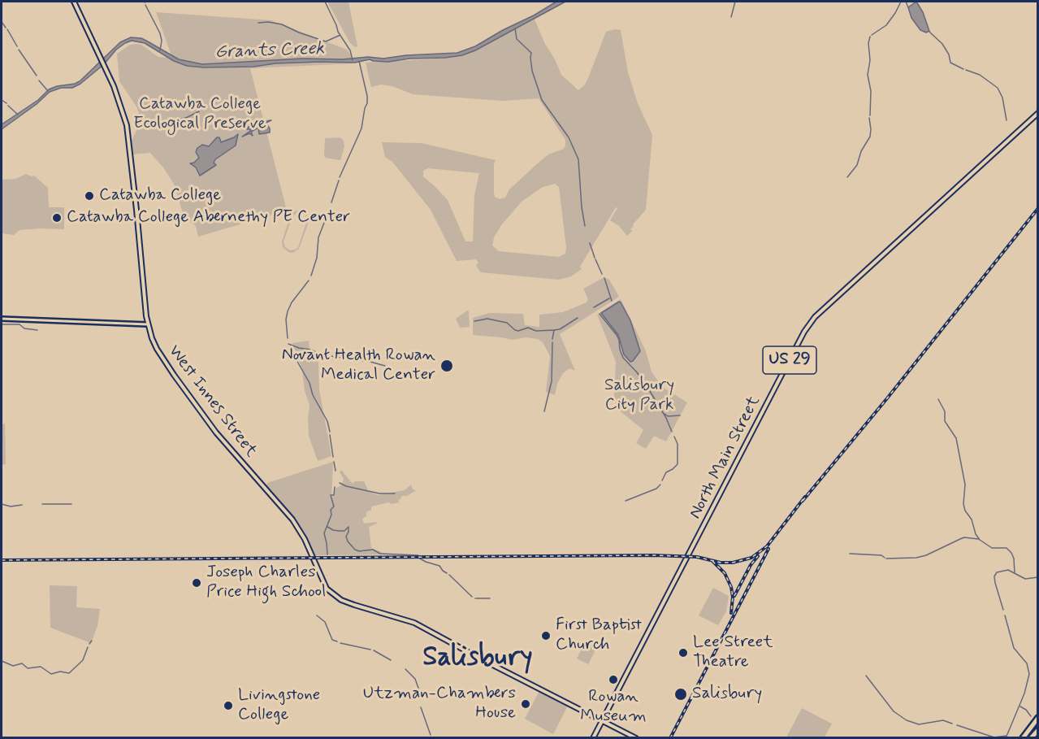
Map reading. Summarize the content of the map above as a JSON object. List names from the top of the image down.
{
  "streets": {
    "main road": ["US 29", "West Innes Street", "North Main Street"]
  },
  "crossings": [
    ["US 29", "West Innes Street"],
    ["US 29", "North Main Street"],
    ["West Innes Street", "North Main Street"]
  ],
  "districts": ["Salisbury"],
  "water": ["Grants Creek"],
  "parks": ["Catawba College Ecological Preserve", "Salisbury City Park"],
  "places": [
    "Catawba College",
    "Catawba College Abernethy PE Center",
    "Novant Health Rowan Medical Center",
    "Joseph Charles Price High School",
    "First Baptist Church",
    "Lee Street Theatre",
    "Rowan Museum",
    "Salisbury",
    "Utzman-Chambers House",
    "Livingstone College"
  ]
}
